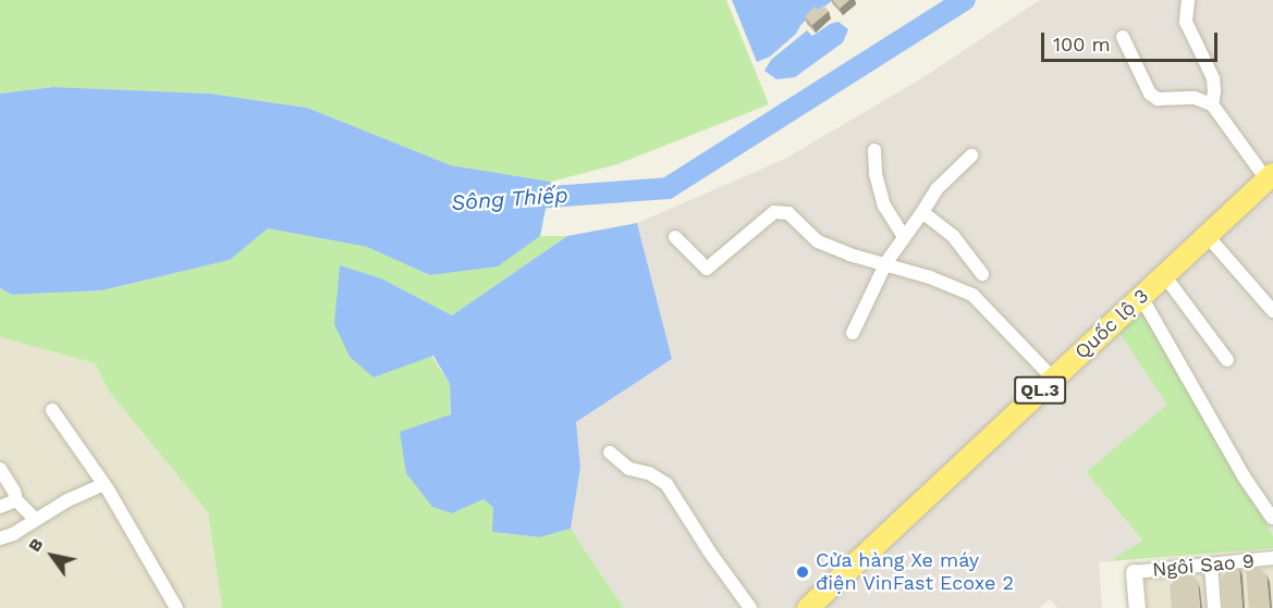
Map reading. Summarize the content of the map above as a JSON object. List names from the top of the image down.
{
  "streets": {
    "highway": ["Quốc lộ 3", "QL.3"],
    "street": ["Ngôi Sao 9"]
  },
  "water": ["Sông Thiếp"],
  "places": ["Cửa hàng Xe máy điện VinFast Ecoxe 2"],
  "scale_bar": "100 m",
  "north": "top left"
}
